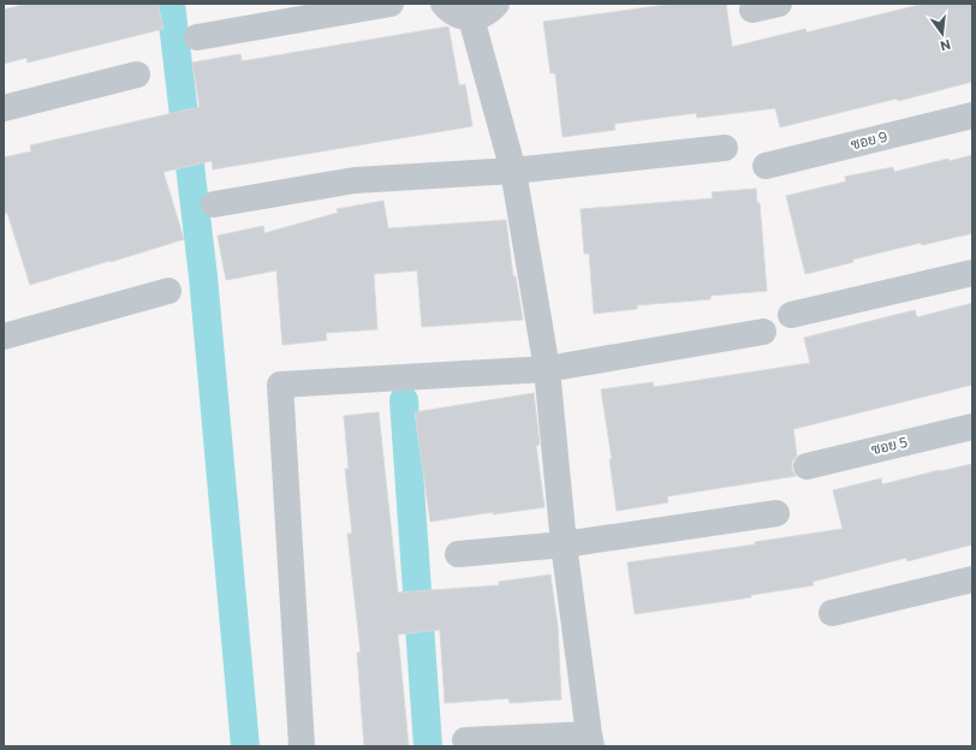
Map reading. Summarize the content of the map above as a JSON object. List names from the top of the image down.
{
  "streets": {
    "street": ["ซอย 9", "ซอย 5"]
  },
  "north": "bottom"
}
